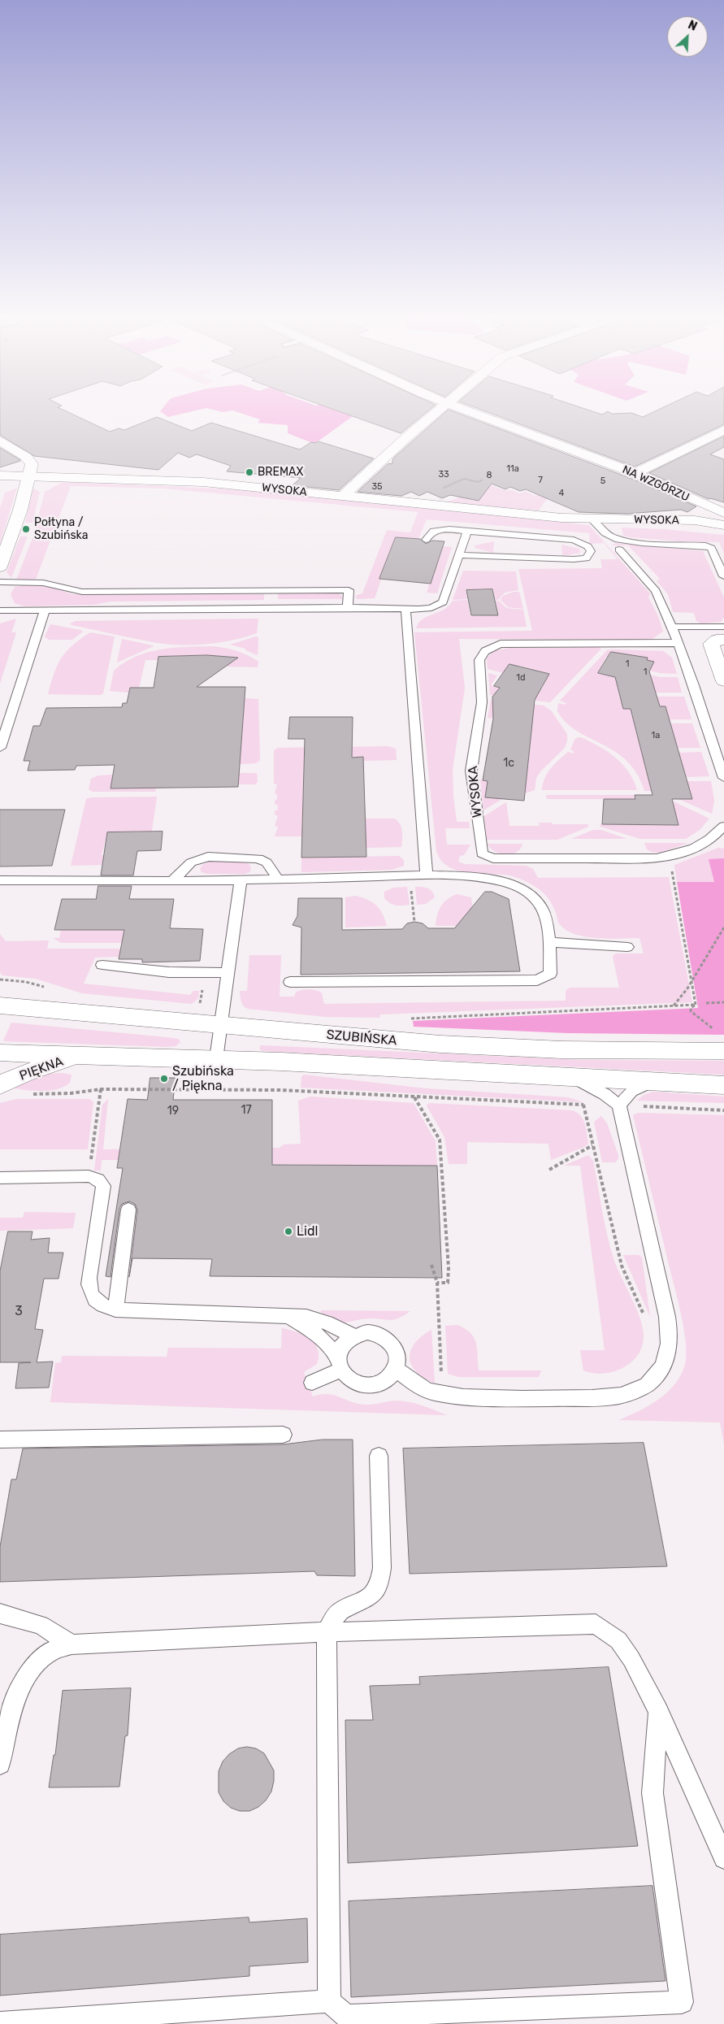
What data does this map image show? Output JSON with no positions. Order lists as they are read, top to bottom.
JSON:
{
  "streets": {
    "street": [
      "NA WZGÓRZU",
      "WYSOKA",
      "SZUBIŃSKA",
      "PIĘKNA"
    ]
  },
  "crossings": [
    ["NA WZGÓRZU", "WYSOKA"],
    ["SZUBIŃSKA", "PIĘKNA"]
  ],
  "places": [
    "BREMAX",
    "Połtyna / Szubińska",
    "Szubińska / Piękna",
    "Lidl"
  ],
  "house_numbers": [
    "11a",
    "33",
    "8",
    "7",
    "5",
    "35",
    "4",
    "1",
    "1",
    "1d",
    "1a",
    "1c",
    "17",
    "19",
    "3"
  ],
  "north": "top right"
}
